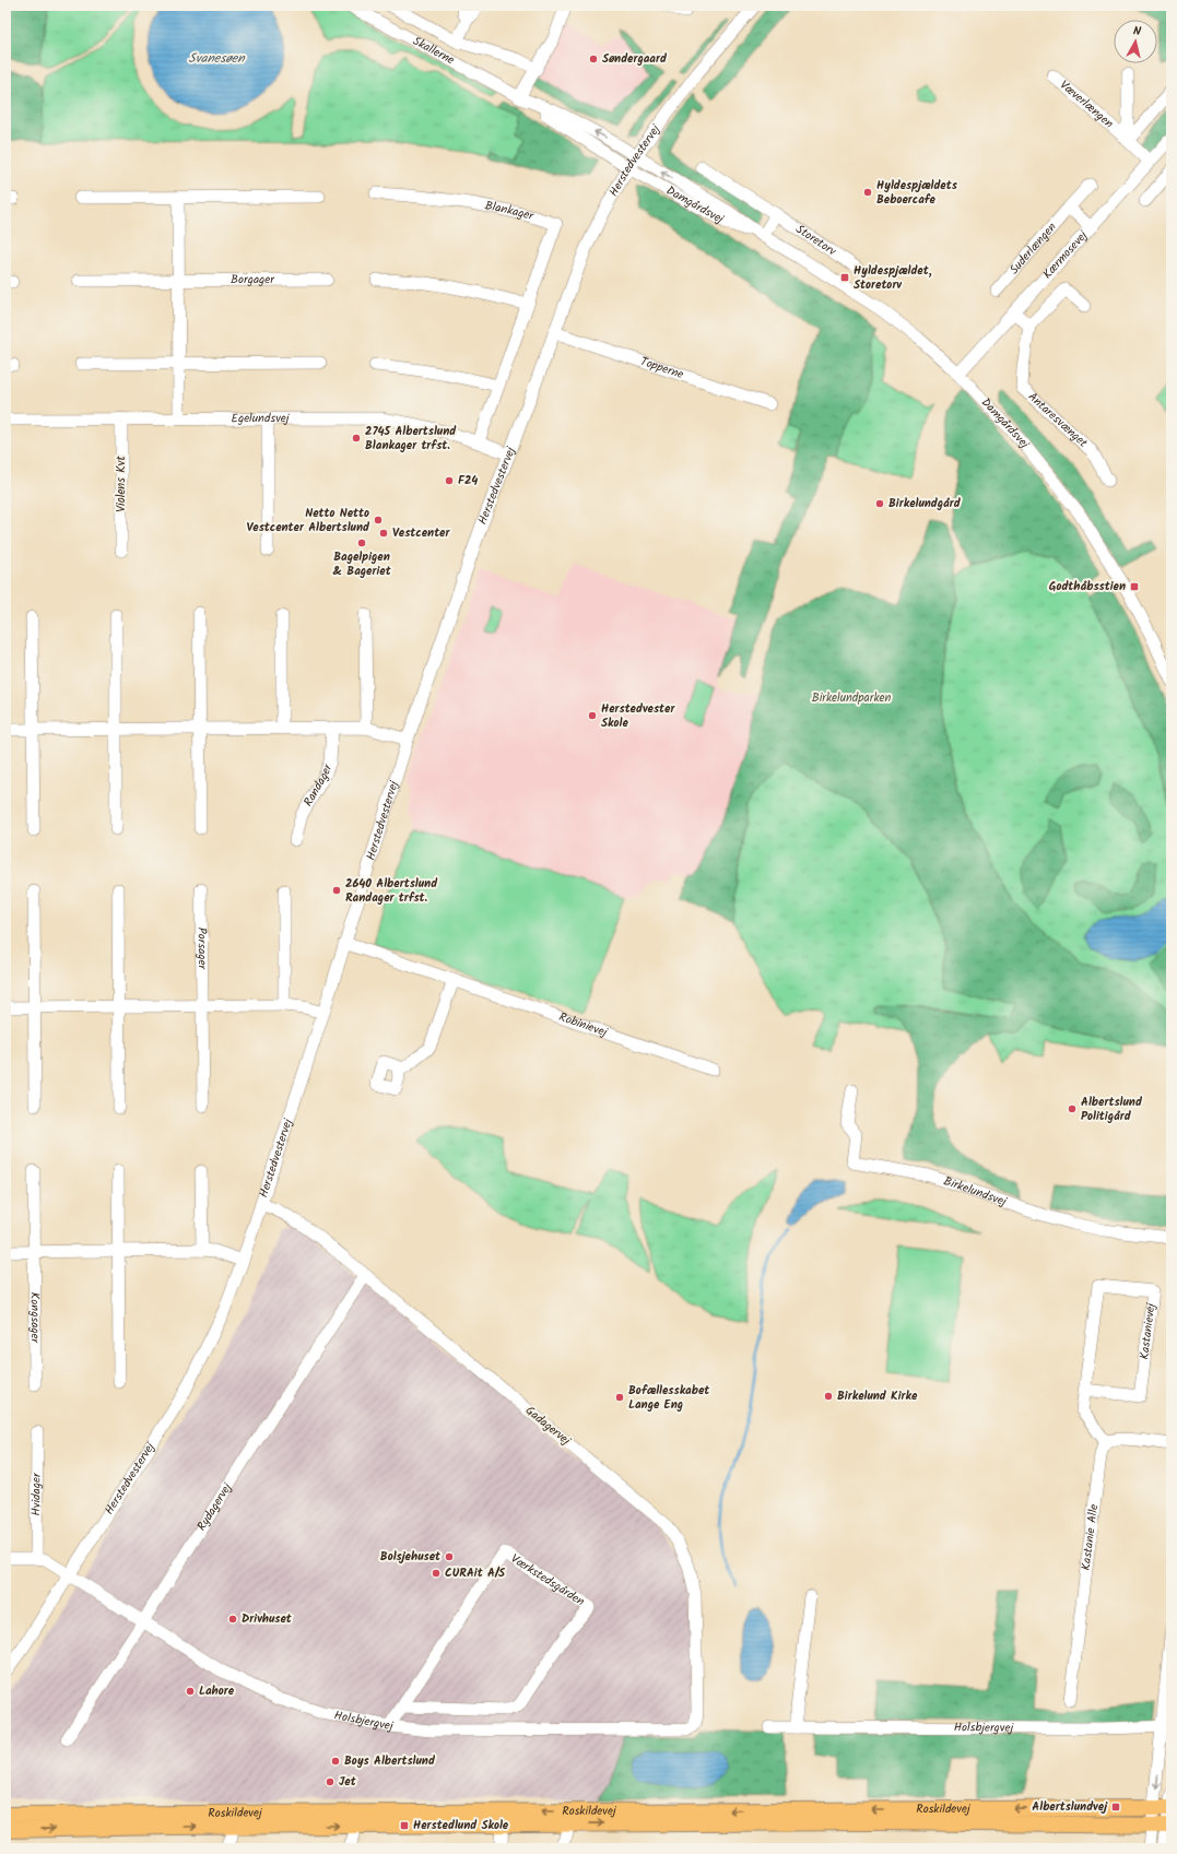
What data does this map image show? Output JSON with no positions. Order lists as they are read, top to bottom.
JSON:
{
  "streets": {
    "main road": ["Roskildevej"],
    "street": [
      "Skallerne",
      "Væverlængen",
      "Herstedvestervej",
      "Damgårdsvej",
      "Blankager",
      "Storetorv",
      "Suderlængen",
      "Kærmosevej",
      "Borgager",
      "Topperne",
      "Egelundsvej",
      "Antaresvænget",
      "Violens Kvt",
      "Randager",
      "Porsager",
      "Robinievej",
      "Birkelundsvej",
      "Kongsager",
      "Kastanievej",
      "Gadagervej",
      "Hvidager",
      "Rydagervej",
      "Kastanie Alle",
      "Værkstedsgården",
      "Holsbjergvej"
    ]
  },
  "crossings": [
    ["Skallerne", "Herstedvestervej"],
    ["Skallerne", "Damgårdsvej"],
    ["Væverlængen", "Kærmosevej"],
    ["Herstedvestervej", "Damgårdsvej"],
    ["Herstedvestervej", "Topperne"],
    ["Herstedvestervej", "Egelundsvej"],
    ["Herstedvestervej", "Robinievej"],
    ["Herstedvestervej", "Gadagervej"],
    ["Herstedvestervej", "Holsbjergvej"],
    ["Damgårdsvej", "Kærmosevej"],
    ["Blankager", "Egelundsvej"],
    ["Egelundsvej", "Violens Kvt"],
    ["Kastanievej", "Kastanie Alle"],
    ["Gadagervej", "Rydagervej"],
    ["Gadagervej", "Holsbjergvej"],
    ["Rydagervej", "Holsbjergvej"],
    ["Værkstedsgården", "Holsbjergvej"]
  ],
  "water": ["Svanesøen"],
  "parks": ["Birkelundparken"],
  "places": {
    "other": [
      "Søndergaard",
      "Hyldespjældets Beboercafe",
      "2745 Albertslund Blankager trfst.",
      "F24",
      "Birkelundgård",
      "Netto Netto Vestcenter Albertslund",
      "Vestcenter",
      "Bagelpigen & Bageriet",
      "Herstedvester Skole",
      "2640 Albertslund Randager trfst.",
      "Albertslund Politigård",
      "Birkelund Kirke",
      "Bofællesskabet Lange Eng",
      "Bolsjehuset",
      "CURAit A/S",
      "Drivhuset",
      "Lahore",
      "Boys Albertslund",
      "Jet"
    ],
    "transit": [
      "Hyldespjældet, Storetorv",
      "Godthåbsstien",
      "Albertslundvej",
      "Herstedlund Skole"
    ]
  },
  "north": "top"
}
